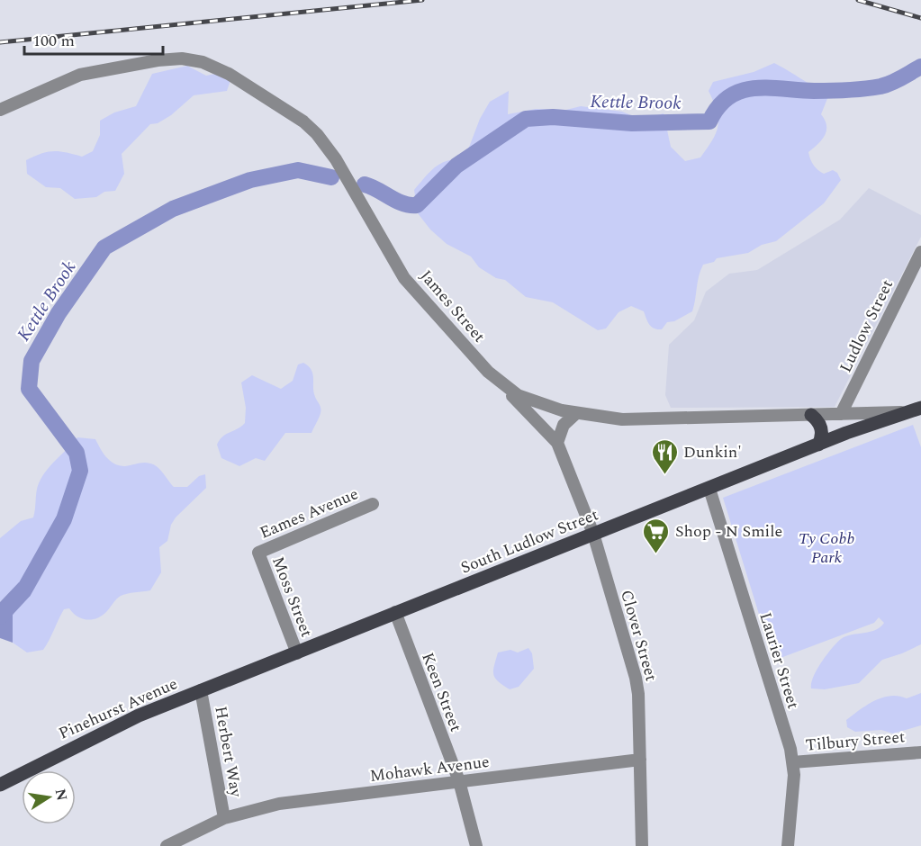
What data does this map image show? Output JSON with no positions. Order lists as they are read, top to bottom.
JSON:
{
  "streets": {
    "main road": ["James Street", "South Ludlow Street", "Pinehurst Avenue"],
    "street": [
      "Ludlow Street",
      "Eames Avenue",
      "Moss Street",
      "Clover Street",
      "Laurier Street",
      "Keen Street",
      "Tilbury Street",
      "Herbert Way",
      "Mohawk Avenue"
    ]
  },
  "crossings": [
    ["James Street", "Ludlow Street"],
    ["James Street", "South Ludlow Street"],
    ["James Street", "Clover Street"],
    ["Eames Avenue", "Moss Street"],
    ["South Ludlow Street", "Moss Street"],
    ["South Ludlow Street", "Clover Street"],
    ["South Ludlow Street", "Laurier Street"],
    ["South Ludlow Street", "Keen Street"],
    ["South Ludlow Street", "Pinehurst Avenue"],
    ["Clover Street", "Mohawk Avenue"],
    ["Laurier Street", "Tilbury Street"],
    ["Keen Street", "Mohawk Avenue"],
    ["Pinehurst Avenue", "Herbert Way"],
    ["Herbert Way", "Mohawk Avenue"]
  ],
  "water": ["Kettle Brook"],
  "parks": ["Ty Cobb Park"],
  "places": {
    "restaurant": ["Dunkin'"],
    "supermarket": ["Shop - N Smile"]
  },
  "scale_bar": "100 m",
  "north": "right"
}
